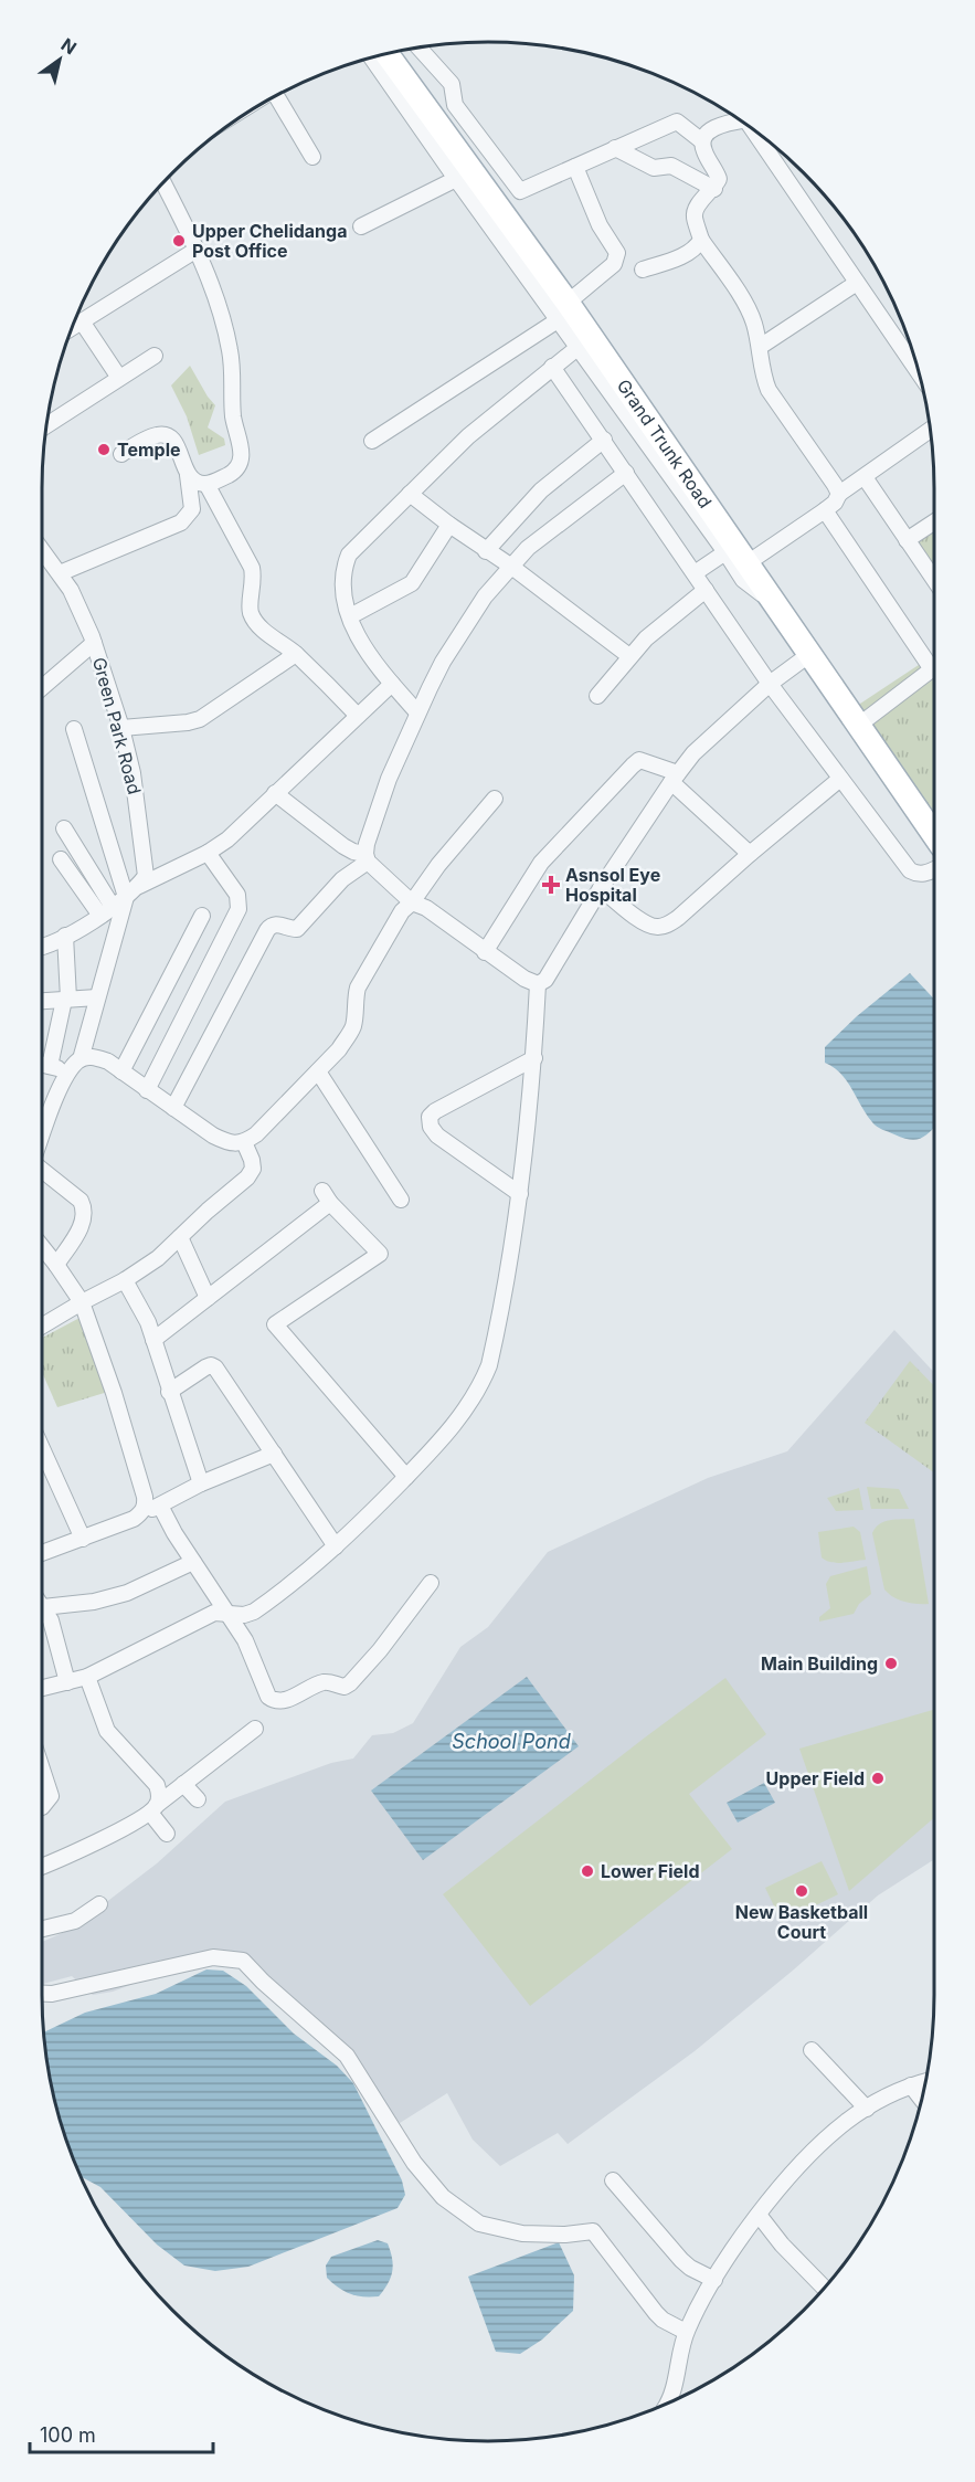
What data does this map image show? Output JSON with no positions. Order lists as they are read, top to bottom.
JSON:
{
  "streets": {
    "main road": ["Grand Trunk Road"],
    "street": ["Green Park Road"]
  },
  "water": ["School Pond"],
  "places": {
    "other": [
      "Upper Chelidanga Post Office",
      "Temple",
      "Main Building",
      "Upper Field",
      "Lower Field",
      "New Basketball Court"
    ],
    "health": ["Asnsol Eye Hospital"]
  },
  "scale_bar": "100 m",
  "north": "top right"
}
